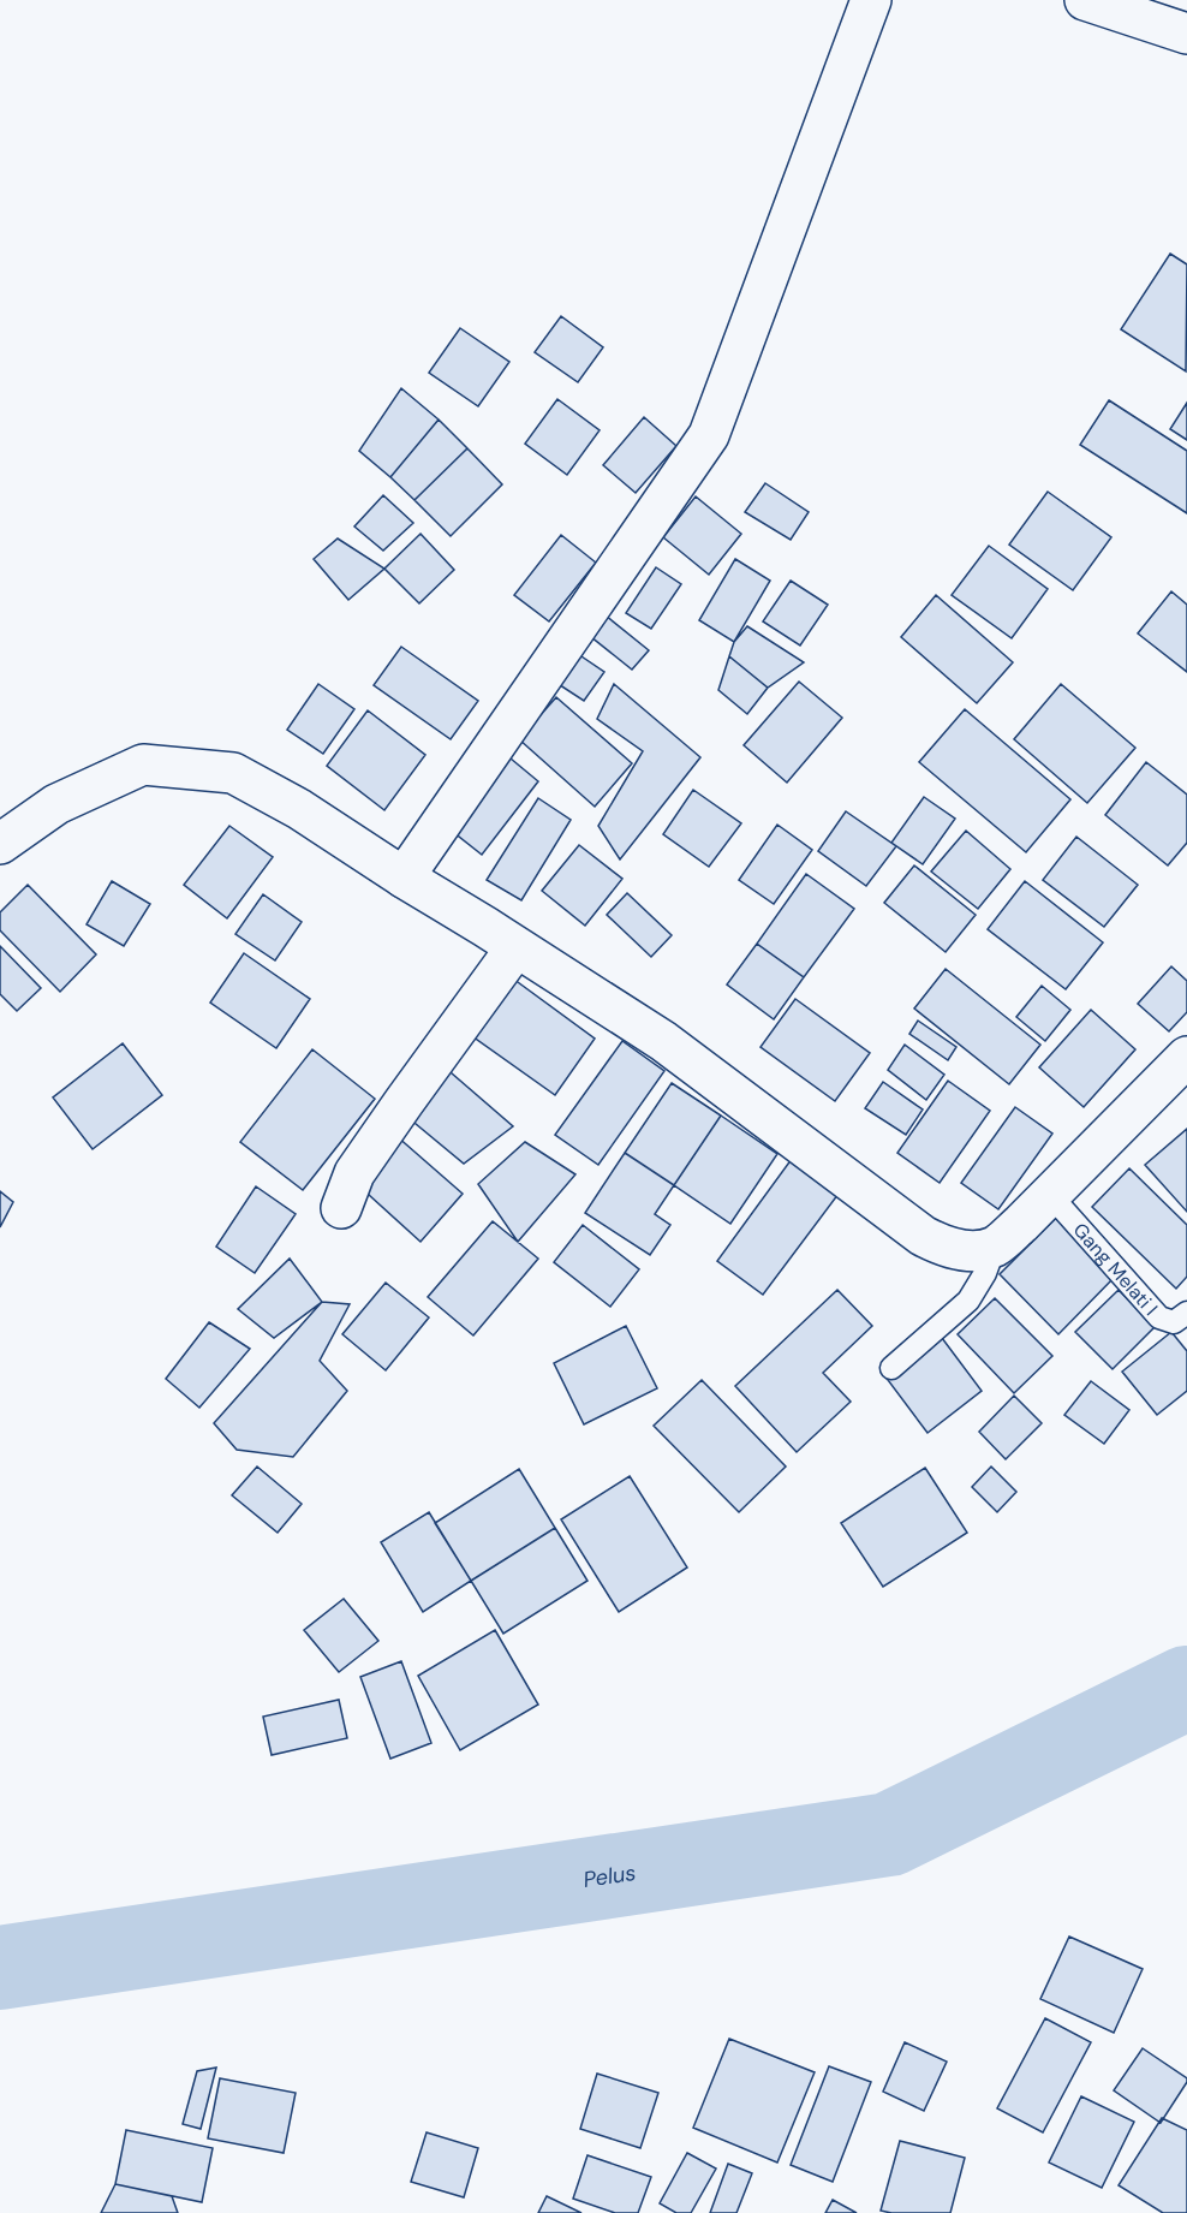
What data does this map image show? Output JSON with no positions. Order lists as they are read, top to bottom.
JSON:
{
  "streets": {
    "lane": ["Gang Melati I"]
  },
  "water": ["Pelus"]
}
